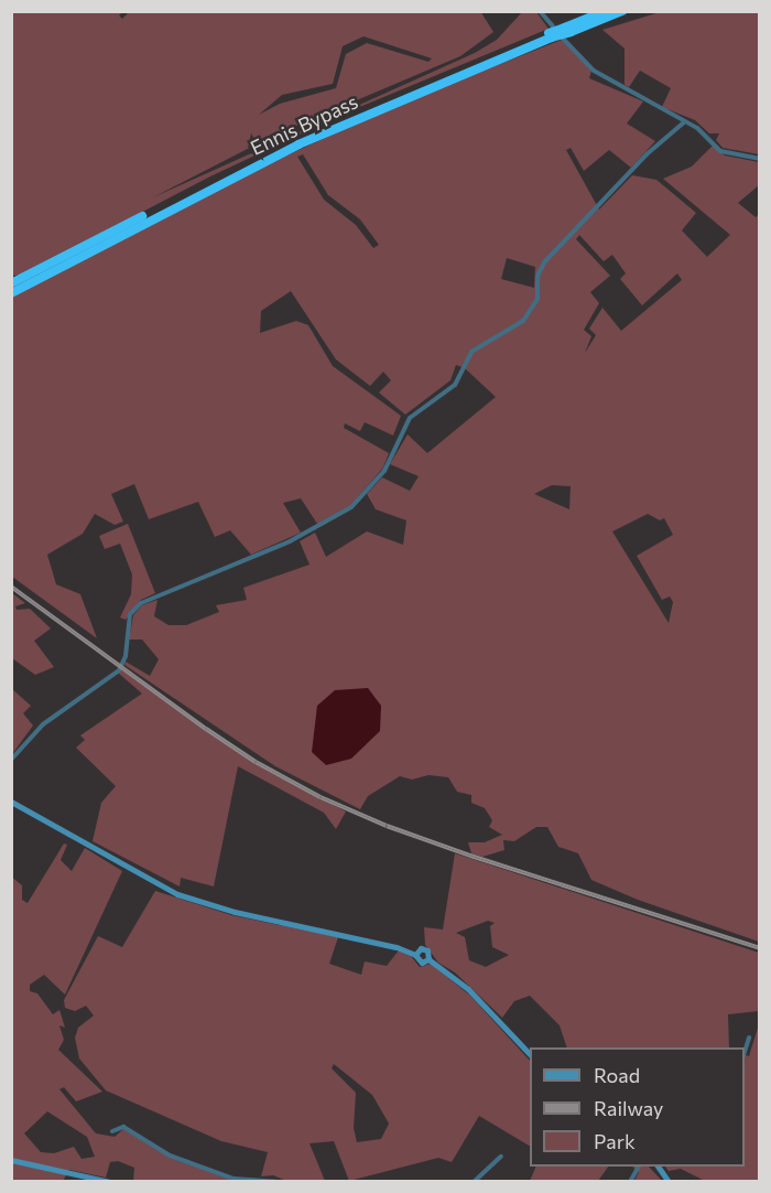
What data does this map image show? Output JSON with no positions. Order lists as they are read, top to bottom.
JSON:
{
  "streets": {
    "highway": ["Ennis Bypass"]
  },
  "legend": ["Road", "Railway", "Park"]
}
